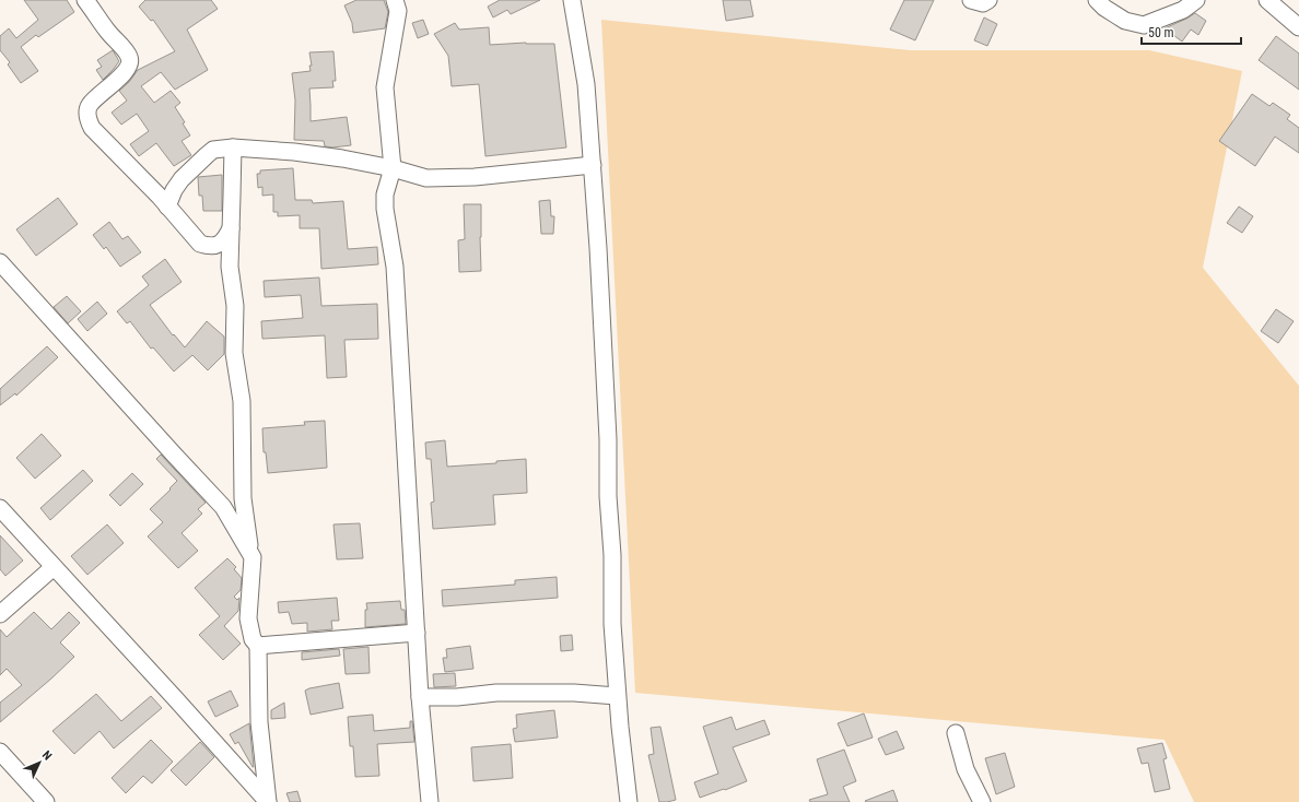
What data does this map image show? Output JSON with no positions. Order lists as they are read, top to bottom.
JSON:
{
  "scale_bar": "50 m",
  "north": "top right"
}
